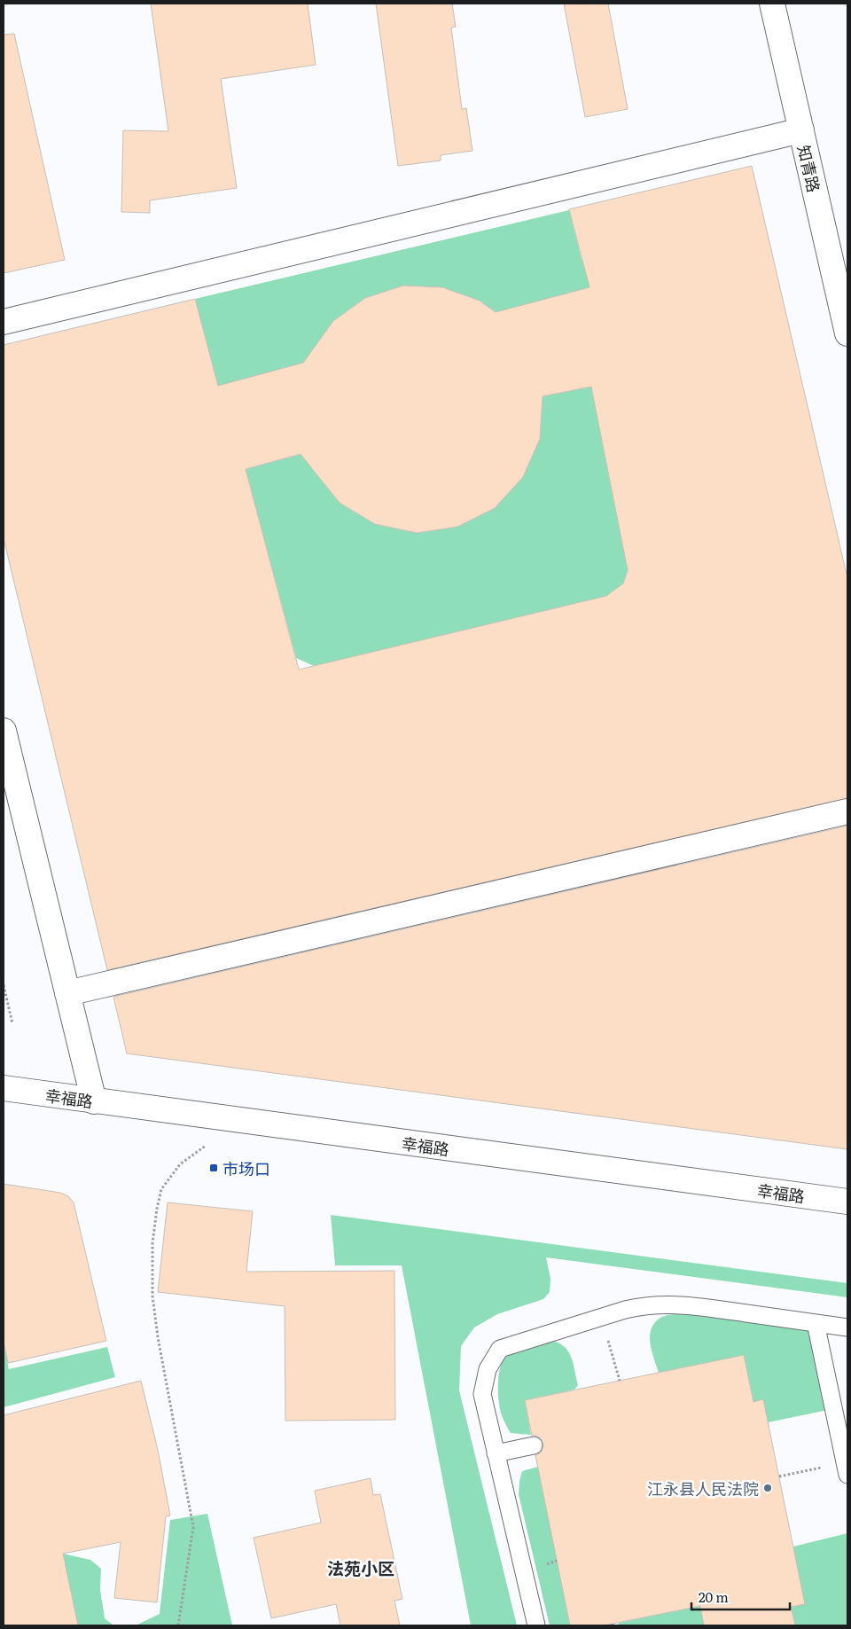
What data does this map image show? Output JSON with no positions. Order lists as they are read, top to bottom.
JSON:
{
  "streets": {
    "street": ["知青路", "幸福路"]
  },
  "districts": ["法苑小区"],
  "places": {
    "transit": ["市场口"],
    "other": ["江永县人民法院"]
  },
  "scale_bar": "20 m"
}
